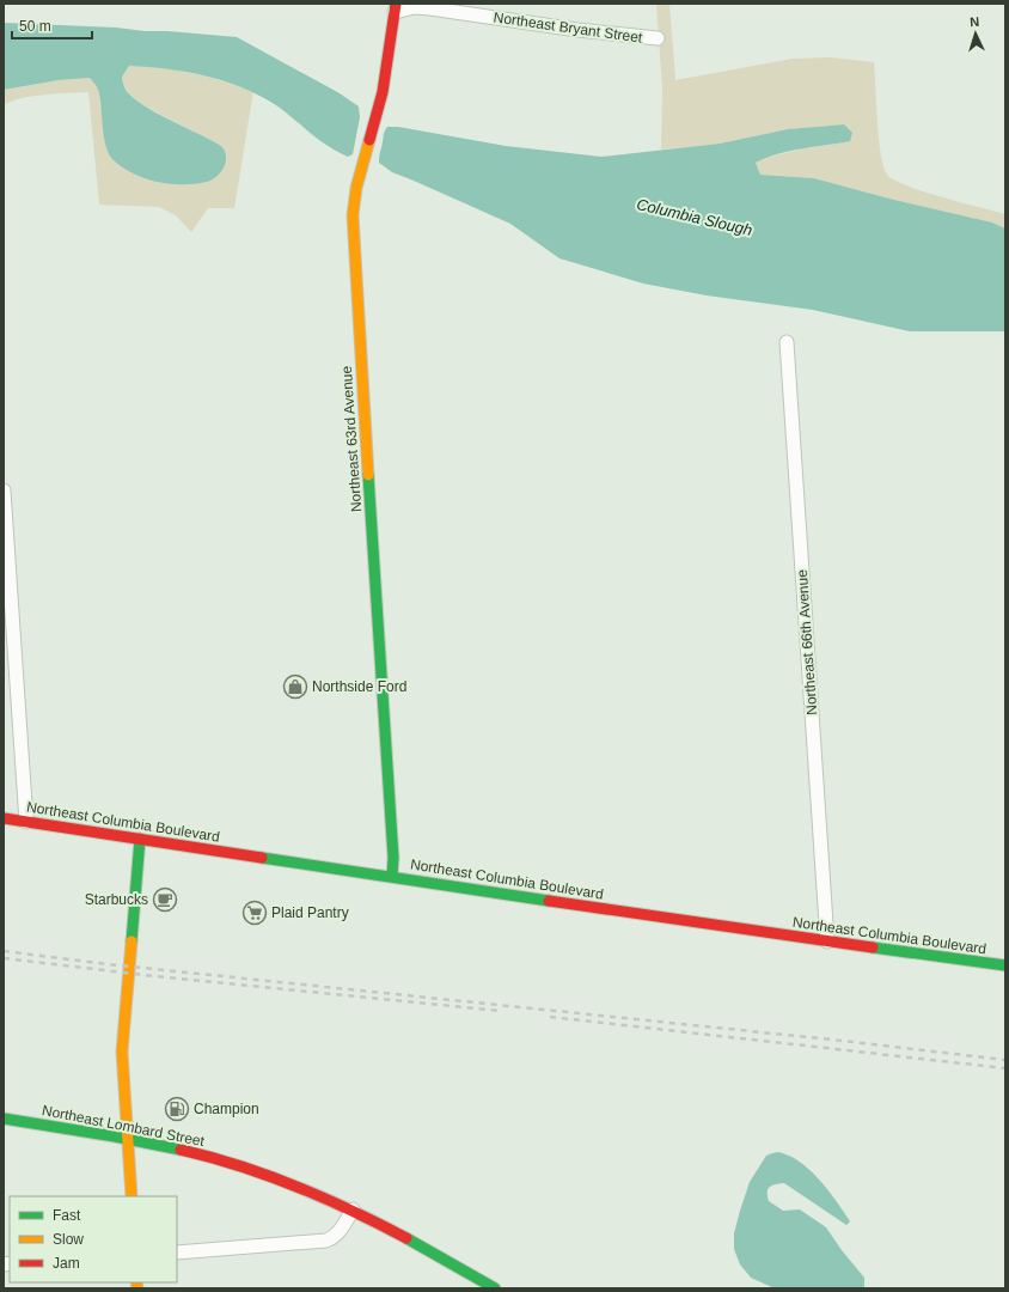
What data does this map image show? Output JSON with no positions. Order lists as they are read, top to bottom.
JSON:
{
  "streets": {
    "main road": ["Northeast 63rd Avenue", "Northeast Columbia Boulevard", "Northeast Lombard Street"],
    "street": ["Northeast Bryant Street", "Northeast 66th Avenue"]
  },
  "crossings": [
    ["Northeast Bryant Street", "Northeast 63rd Avenue"],
    ["Northeast 63rd Avenue", "Northeast Columbia Boulevard"],
    ["Northeast 66th Avenue", "Northeast Columbia Boulevard"]
  ],
  "water": ["Columbia Slough"],
  "places": {
    "shop": ["Northside Ford"],
    "cafe": ["Starbucks"],
    "supermarket": ["Plaid Pantry"],
    "fuel station": ["Champion"]
  },
  "legend": ["Fast", "Slow", "Jam"],
  "scale_bar": "50 m",
  "north": "top"
}
